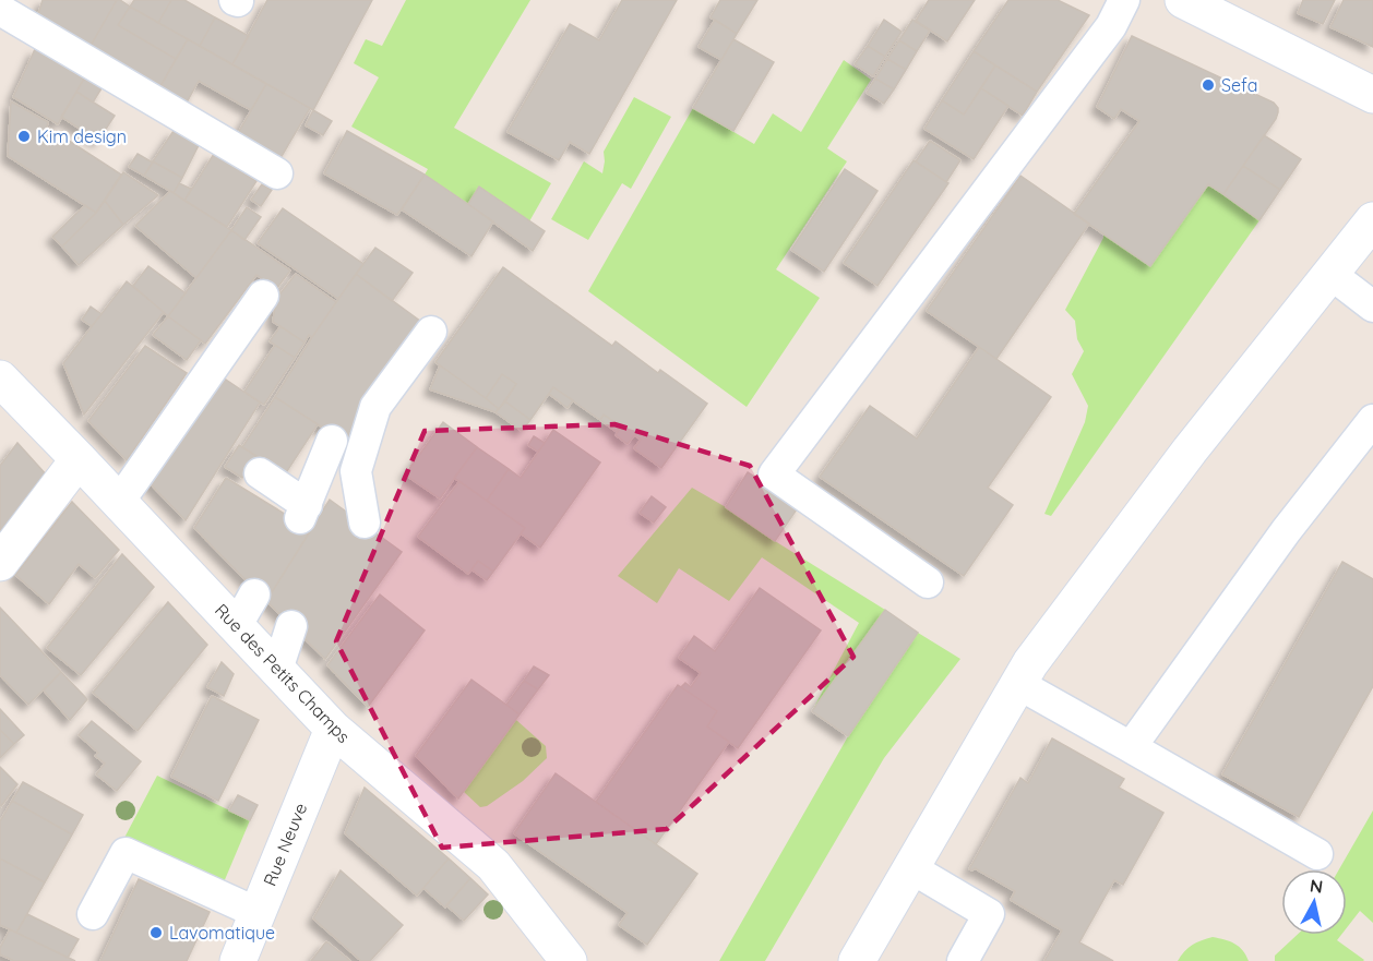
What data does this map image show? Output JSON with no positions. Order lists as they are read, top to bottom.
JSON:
{
  "streets": {
    "street": ["Rue des Petits Champs", "Rue Neuve"]
  },
  "crossings": [
    ["Rue des Petits Champs", "Rue Neuve"]
  ],
  "places": ["Sefa", "Kim design", "Lavomatique"],
  "north": "top"
}
